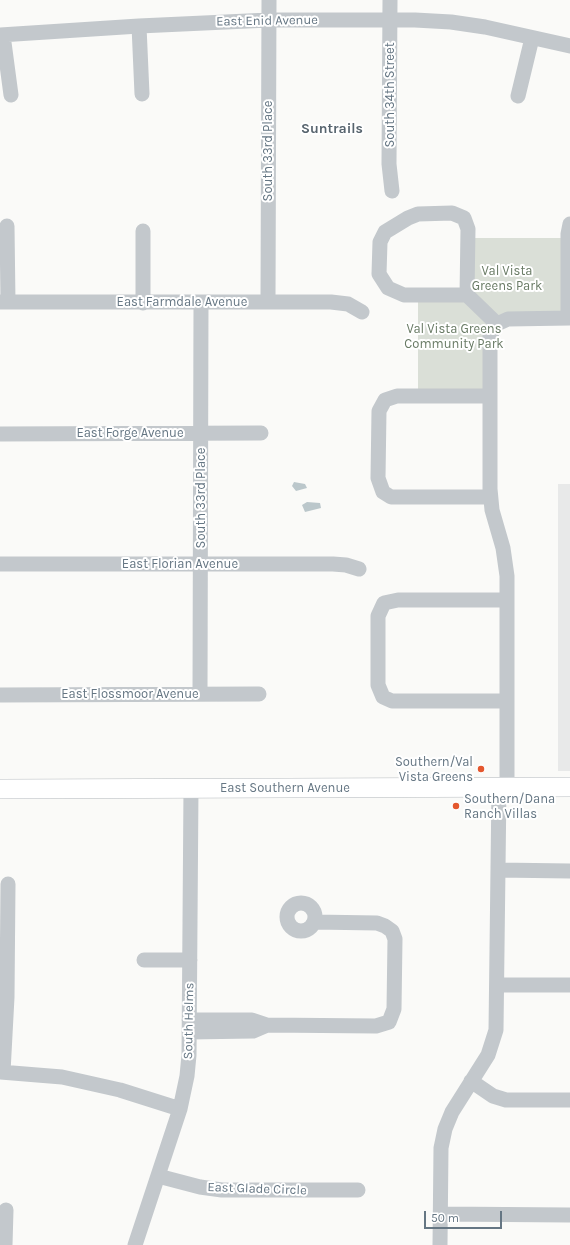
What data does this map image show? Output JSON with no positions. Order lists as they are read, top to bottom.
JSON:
{
  "streets": {
    "main road": ["East Southern Avenue"],
    "street": [
      "East Enid Avenue",
      "South 34th Street",
      "South 33rd Place",
      "East Farmdale Avenue",
      "East Forge Avenue",
      "East Florian Avenue",
      "East Flossmoor Avenue",
      "South Helms",
      "East Glade Circle"
    ]
  },
  "crossings": [
    ["East Enid Avenue", "South 34th Street"],
    ["East Enid Avenue", "South 33rd Place"],
    ["South 33rd Place", "East Farmdale Avenue"],
    ["South 33rd Place", "East Forge Avenue"],
    ["South 33rd Place", "East Florian Avenue"],
    ["South 33rd Place", "East Flossmoor Avenue"],
    ["East Southern Avenue", "South Helms"],
    ["South Helms", "East Glade Circle"]
  ],
  "districts": ["Suntrails"],
  "parks": ["Val Vista Greens Park", "Val Vista Greens Community Park"],
  "places": ["Southern/Val Vista Greens", "Southern/Dana Ranch Villas"],
  "scale_bar": "50 m"
}
